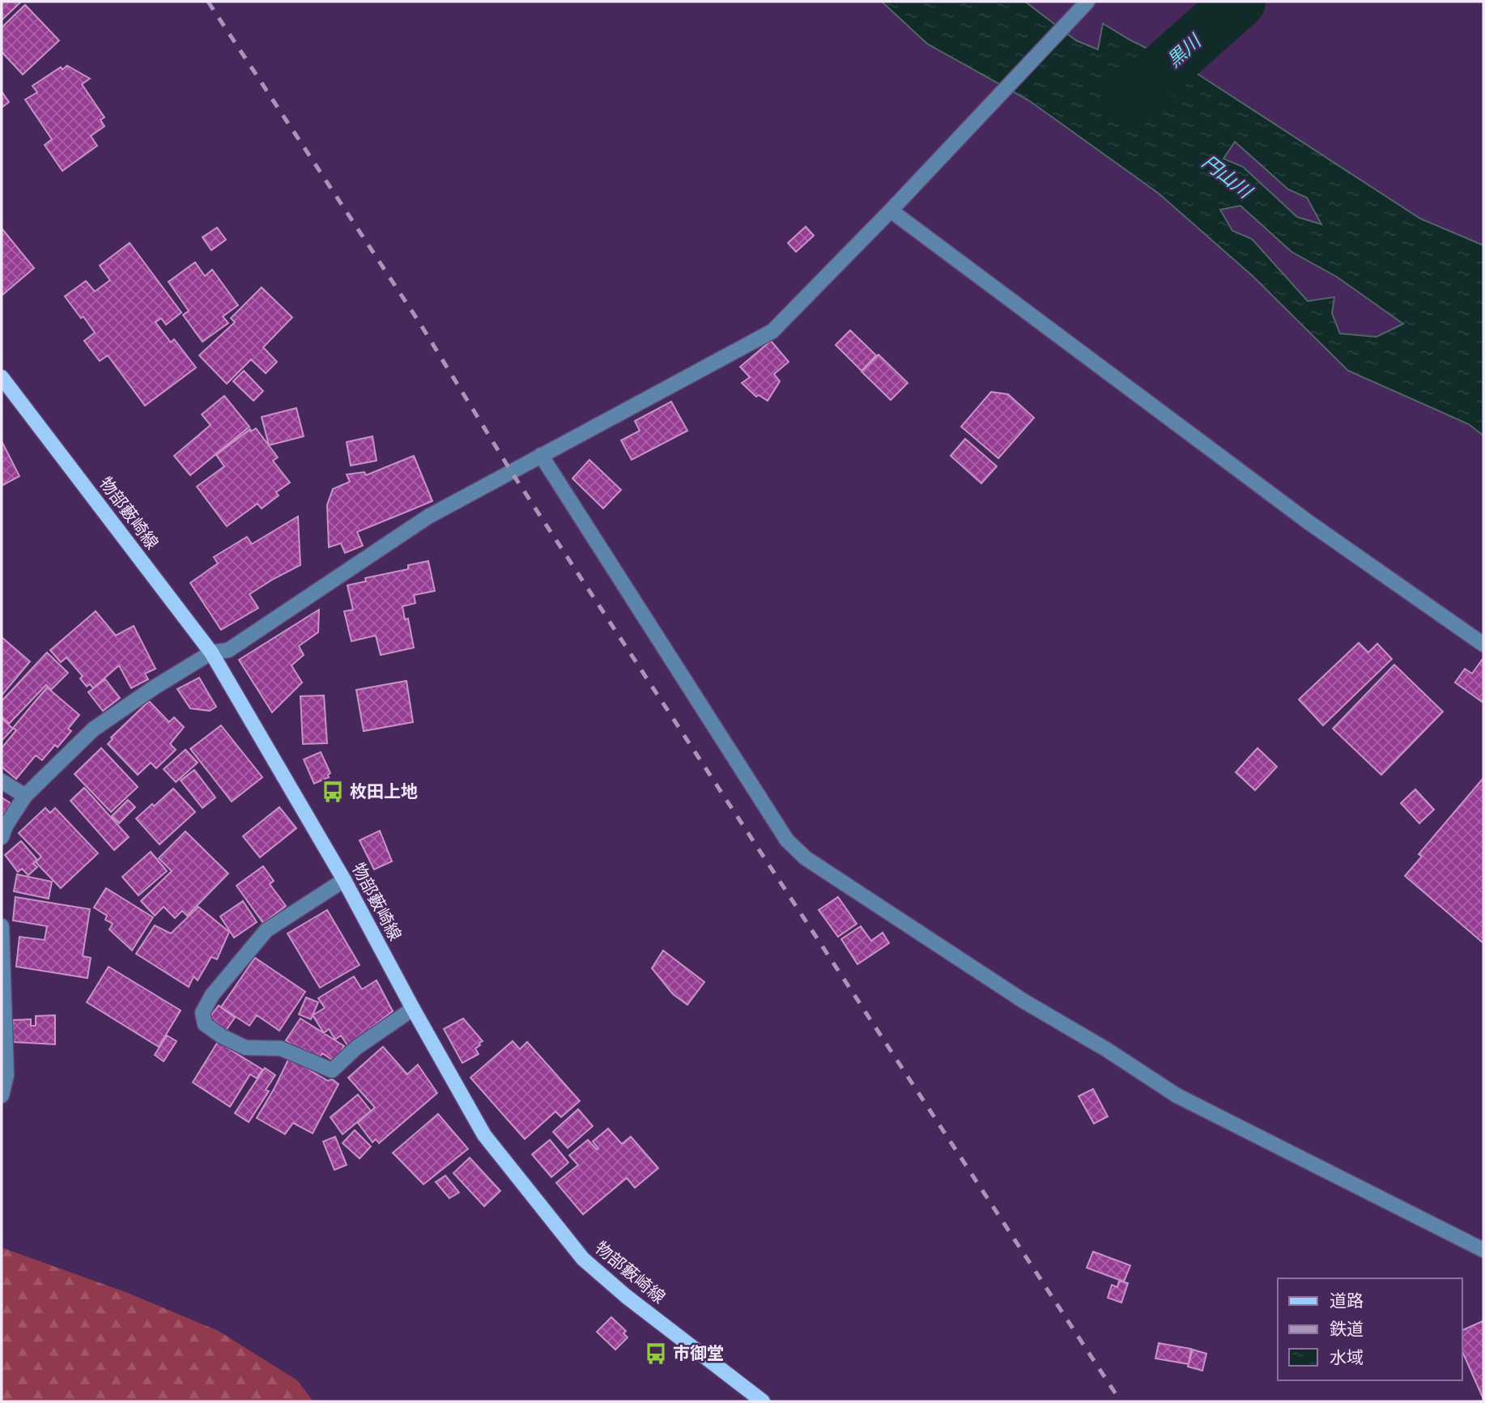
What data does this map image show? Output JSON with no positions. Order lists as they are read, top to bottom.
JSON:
{
  "streets": {
    "main road": ["物部藪崎線"]
  },
  "water": ["黒川", "円山川"],
  "places": {
    "bus stop": ["枚田上地", "市御堂"]
  },
  "legend": ["道路", "鉄道", "水域"]
}
